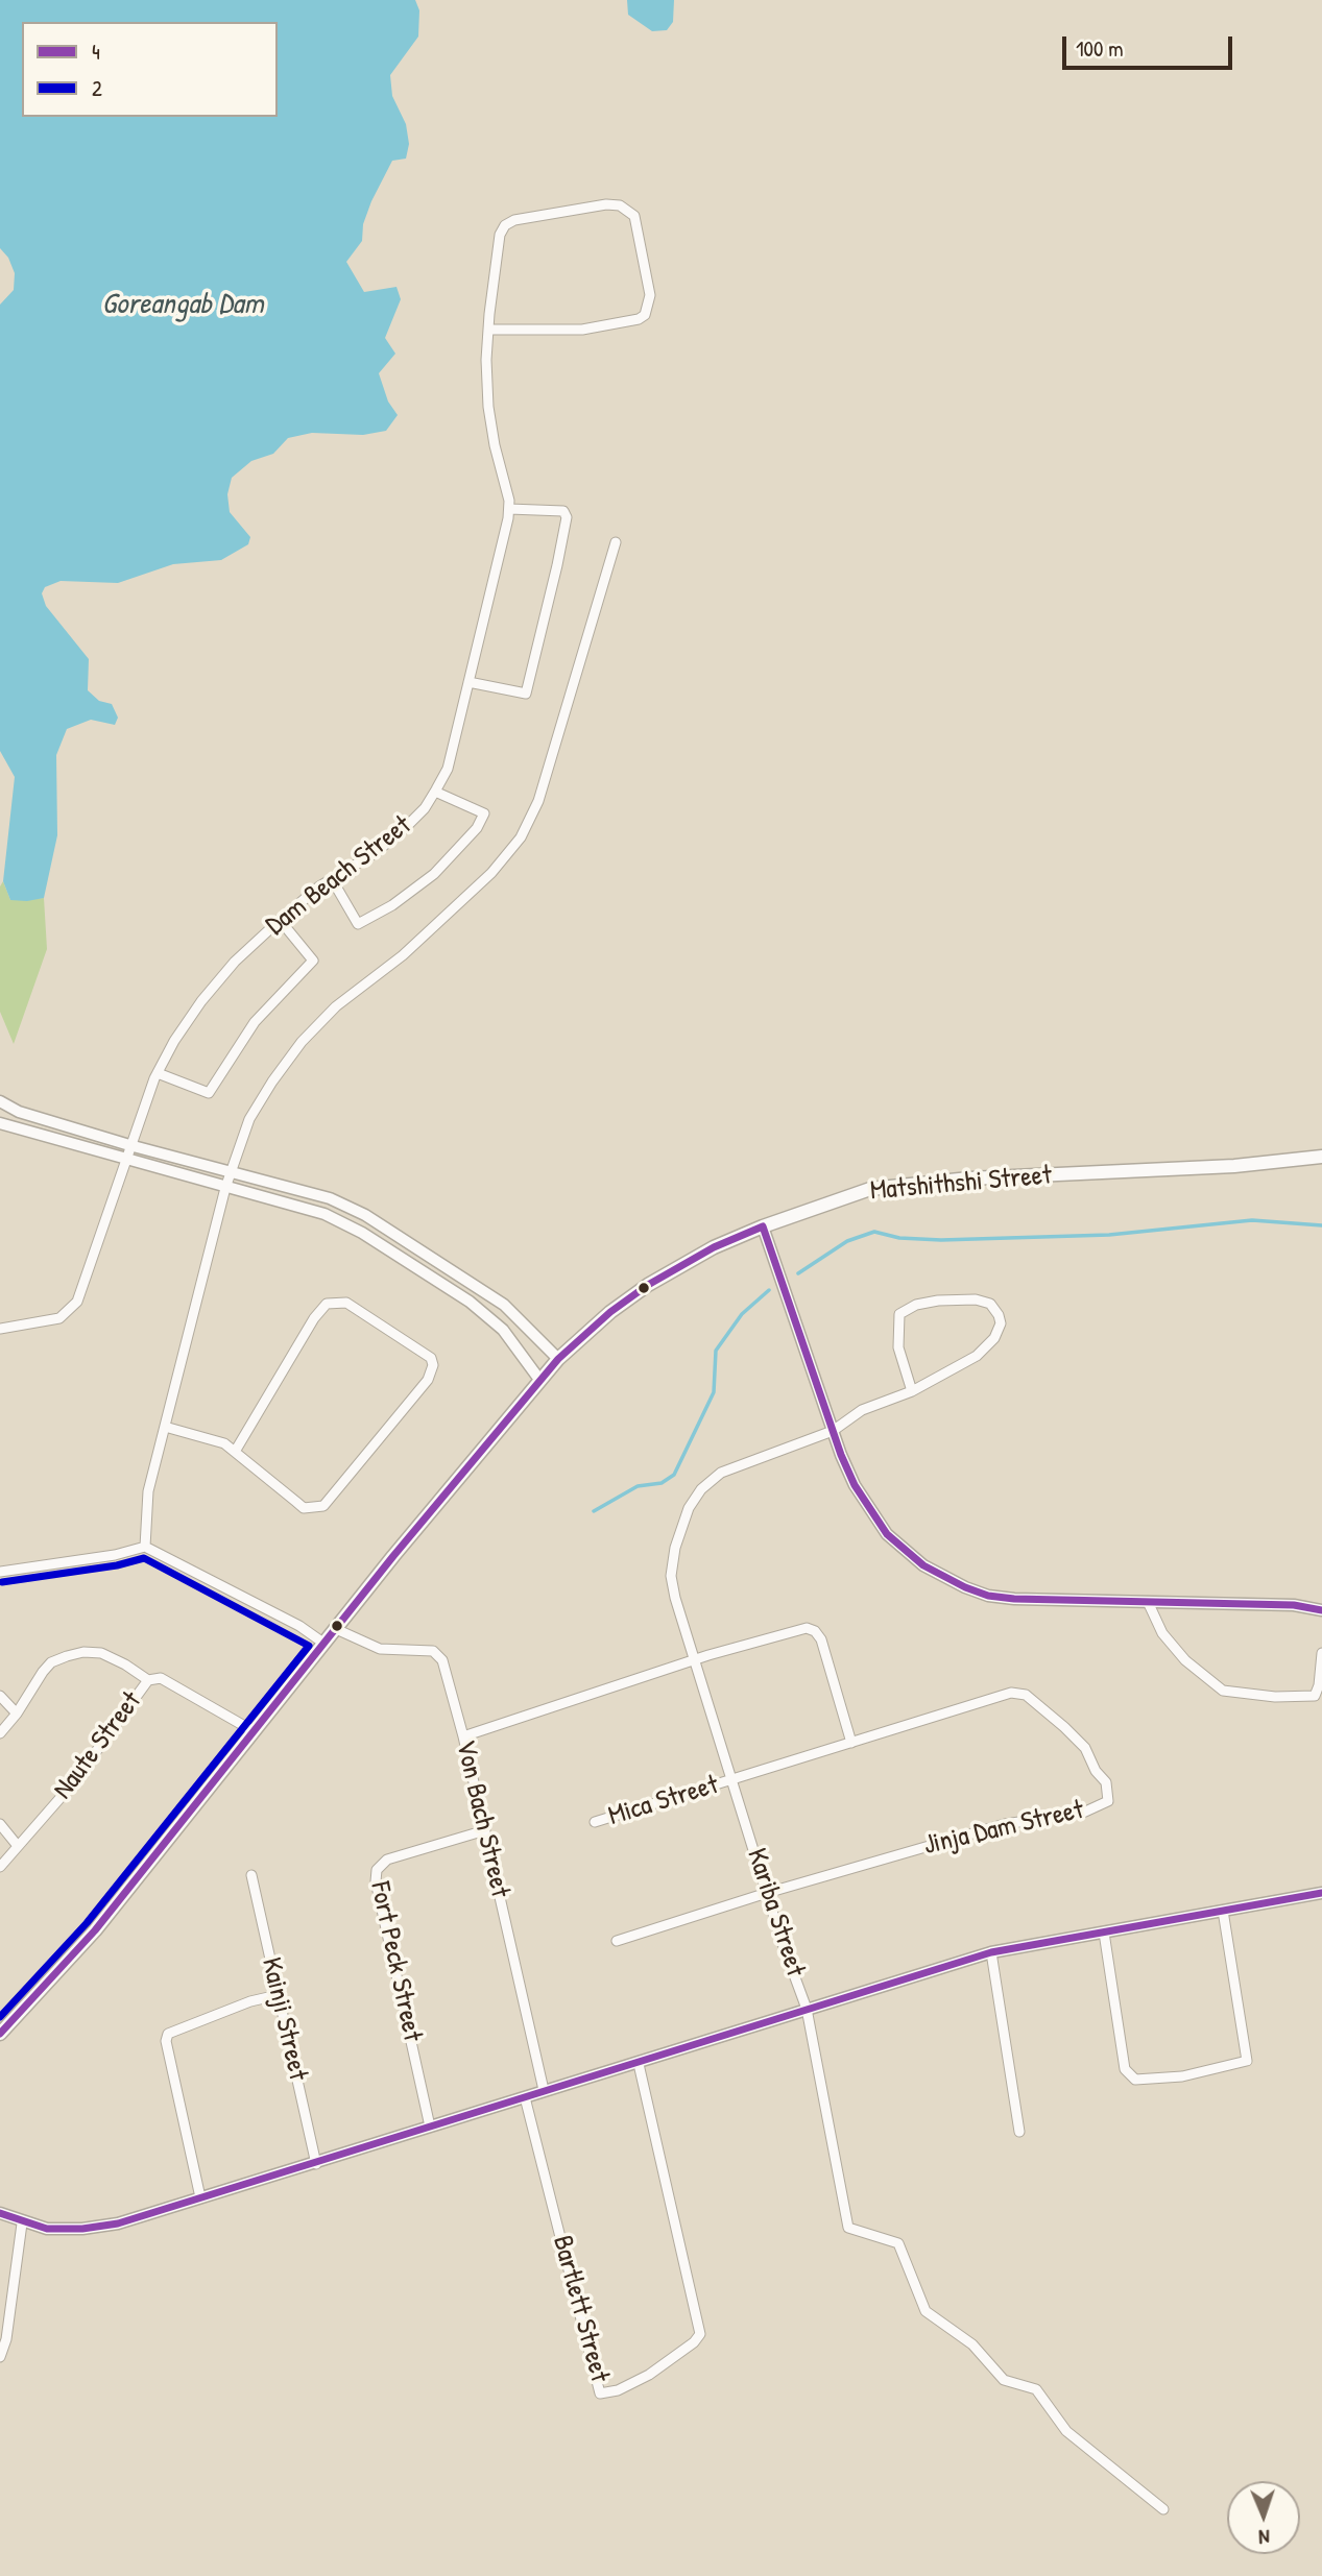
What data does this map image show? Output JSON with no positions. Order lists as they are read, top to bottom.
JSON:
{
  "streets": {
    "main road": ["Matshithshi Street"],
    "street": [
      "Dam Beach Street",
      "Naute Street",
      "Mica Street",
      "Von Bach Street",
      "Jinja Dam Street",
      "Kariba Street",
      "Fort Peck Street",
      "Kainji Street",
      "Bartlett Street"
    ]
  },
  "crossings": [
    ["Matshithshi Street", "Naute Street"],
    ["Matshithshi Street", "Von Bach Street"],
    ["Mica Street", "Jinja Dam Street"],
    ["Mica Street", "Kariba Street"],
    ["Von Bach Street", "Fort Peck Street"],
    ["Jinja Dam Street", "Kariba Street"]
  ],
  "water": ["Goreangab Dam"],
  "lines": ["transit line 4", "transit line 2"],
  "legend": ["4", "2"],
  "scale_bar": "100 m",
  "north": "bottom"
}
